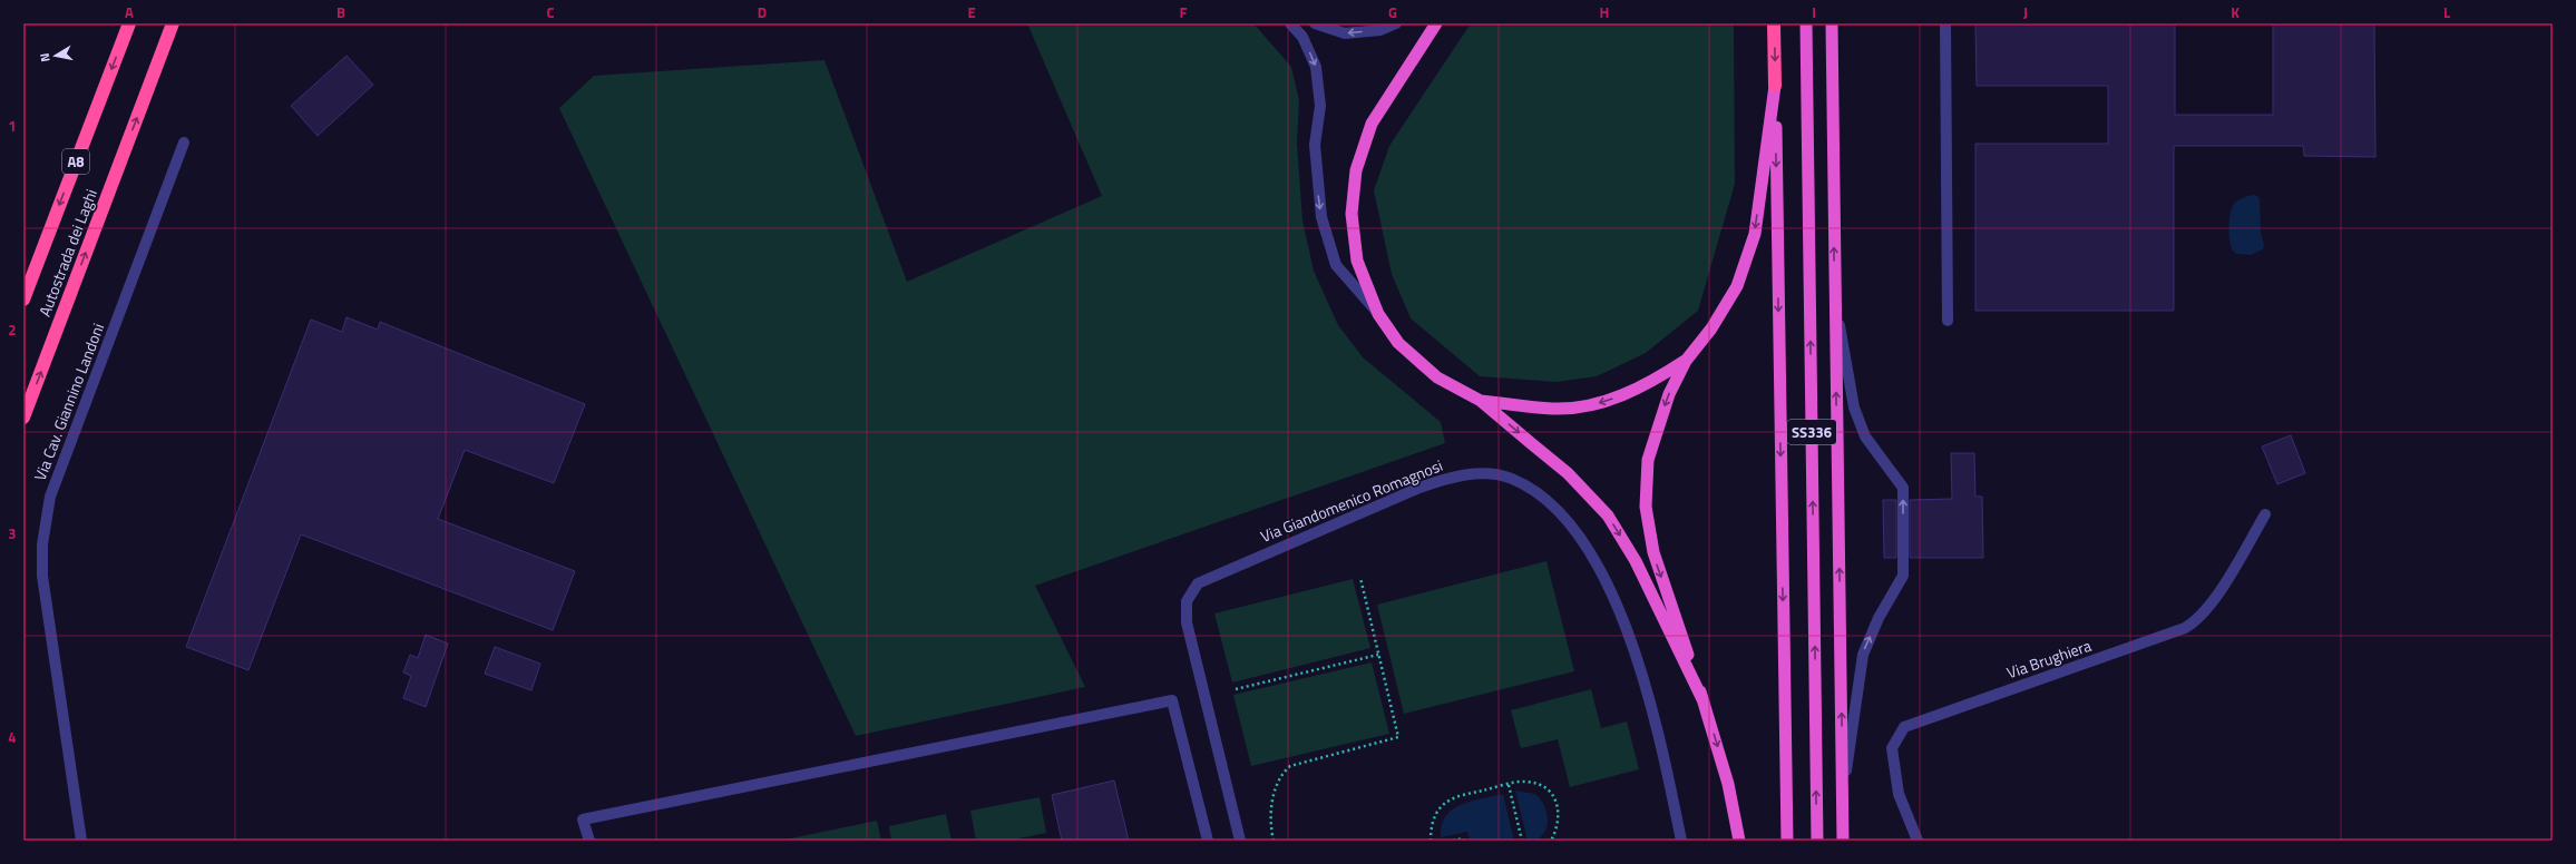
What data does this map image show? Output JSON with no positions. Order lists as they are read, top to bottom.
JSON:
{
  "streets": {
    "highway": ["A8", "Autostrada dei Laghi", "SS336"],
    "street": ["Via Cav. Giannino Landoni", "Via Giandomenico Romagnosi", "Via Brughiera"]
  },
  "north": "left",
  "grid": {
    "columns": [
      "A",
      "B",
      "C",
      "D",
      "E",
      "F",
      "G",
      "H",
      "I",
      "J",
      "K",
      "L"
    ],
    "rows": [
      "1",
      "2",
      "3",
      "4"
    ]
  }
}
